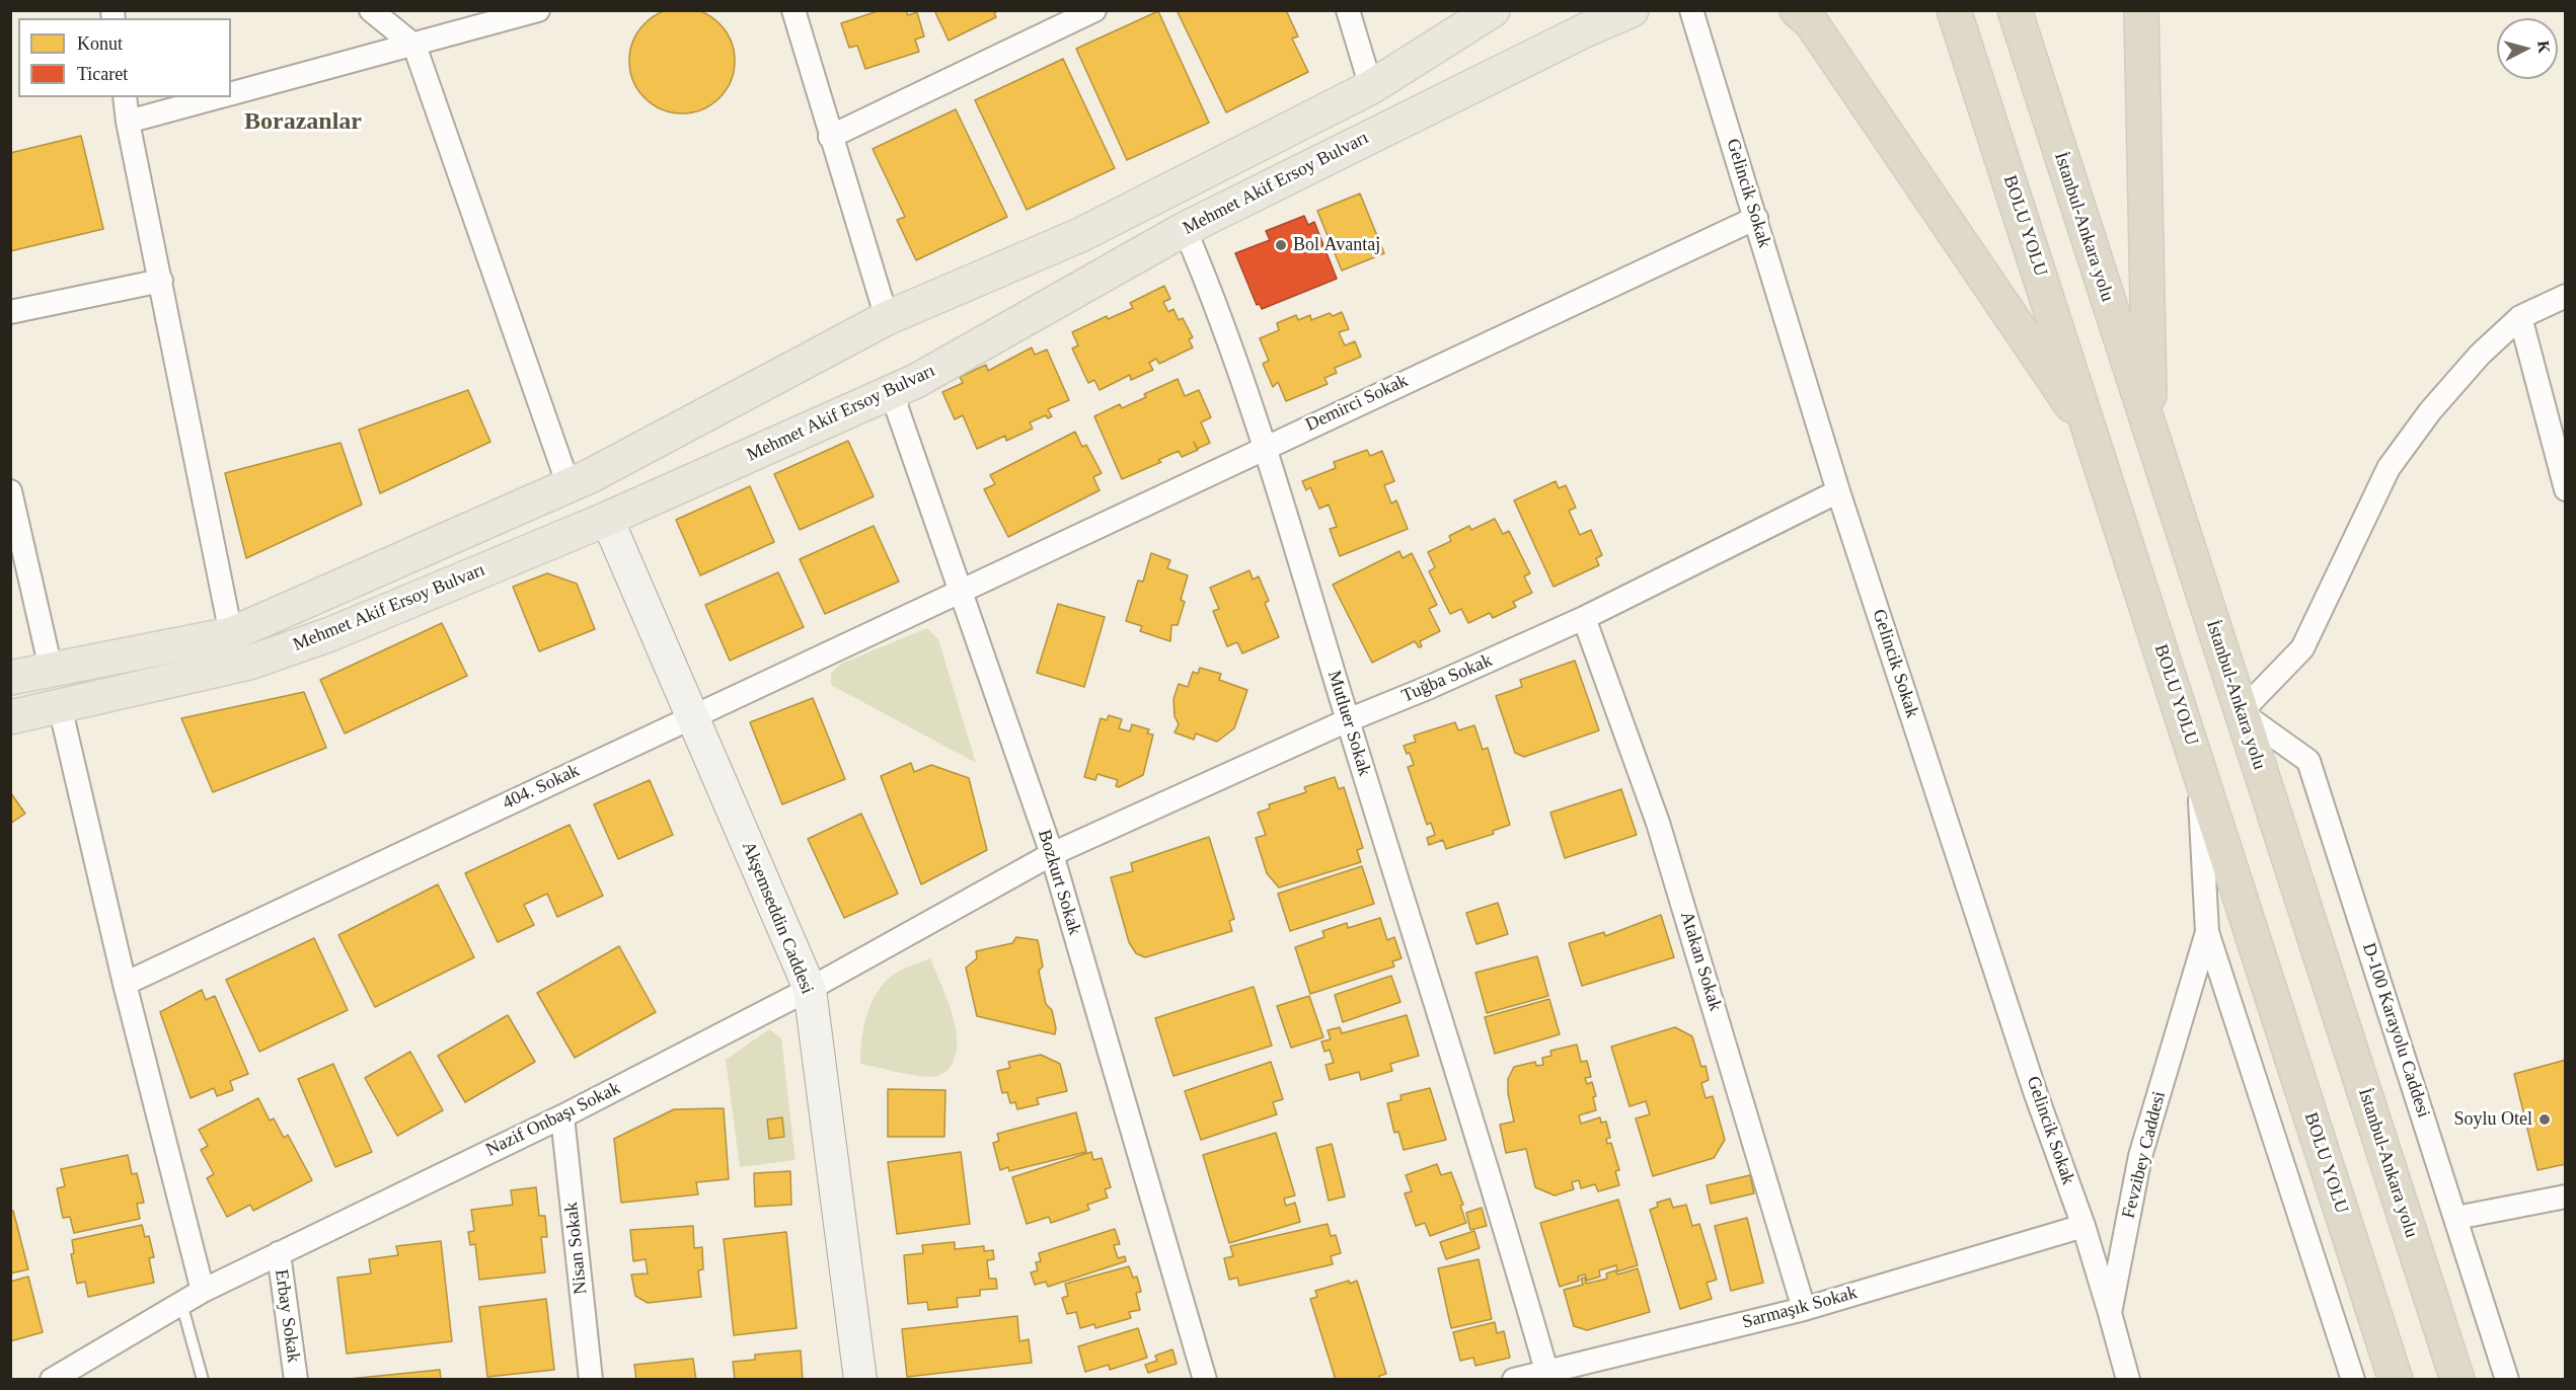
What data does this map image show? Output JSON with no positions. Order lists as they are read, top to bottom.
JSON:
{
  "streets": {
    "highway": ["BOLU YOLU", "İstanbul-Ankara yolu"],
    "main road": ["Mehmet Akif Ersoy Bulvarı", "Akşemseddin Caddesi"],
    "street": [
      "Gelincik Sokak",
      "Demirci Sokak",
      "Tuğba Sokak",
      "Mutluer Sokak",
      "404. Sokak",
      "Bozkurt Sokak",
      "Atakan Sokak",
      "D-100 Karayolu Caddesi",
      "Nazif Onbaşı Sokak",
      "Fevzibey Caddesi",
      "Nisan Sokak",
      "Sarmaşık Sokak",
      "Erbay Sokak"
    ]
  },
  "crossings": [
    ["Mehmet Akif Ersoy Bulvarı", "Mutluer Sokak"],
    ["Mehmet Akif Ersoy Bulvarı", "Bozkurt Sokak"],
    ["Mehmet Akif Ersoy Bulvarı", "Akşemseddin Caddesi"],
    ["Gelincik Sokak", "Demirci Sokak"],
    ["Gelincik Sokak", "Tuğba Sokak"],
    ["Gelincik Sokak", "Fevzibey Caddesi"],
    ["Gelincik Sokak", "Sarmaşık Sokak"],
    ["İstanbul-Ankara yolu", "D-100 Karayolu Caddesi"],
    ["Demirci Sokak", "Mutluer Sokak"],
    ["Demirci Sokak", "404. Sokak"],
    ["Demirci Sokak", "Bozkurt Sokak"],
    ["Tuğba Sokak", "Mutluer Sokak"],
    ["Tuğba Sokak", "Bozkurt Sokak"],
    ["Tuğba Sokak", "Atakan Sokak"],
    ["Tuğba Sokak", "Nazif Onbaşı Sokak"],
    ["Mutluer Sokak", "Sarmaşık Sokak"],
    ["404. Sokak", "Bozkurt Sokak"],
    ["404. Sokak", "Akşemseddin Caddesi"],
    ["Bozkurt Sokak", "Nazif Onbaşı Sokak"],
    ["Akşemseddin Caddesi", "Nazif Onbaşı Sokak"],
    ["Atakan Sokak", "Sarmaşık Sokak"],
    ["Nazif Onbaşı Sokak", "Nisan Sokak"],
    ["Nazif Onbaşı Sokak", "Erbay Sokak"]
  ],
  "districts": ["Borazanlar"],
  "places": ["Bol Avantaj", "Soylu Otel"],
  "legend": ["Konut", "Ticaret"],
  "north": "right"
}
